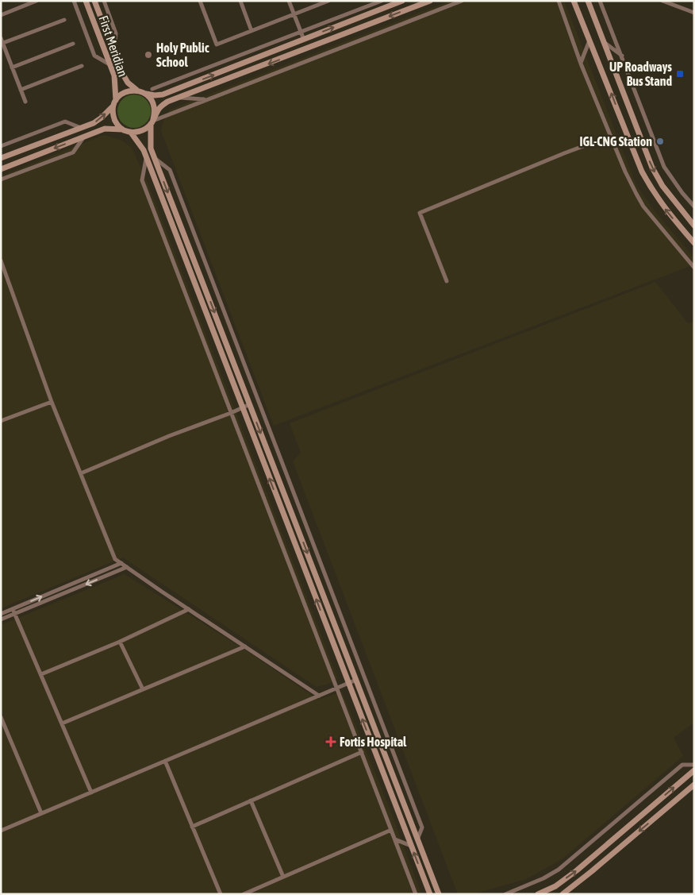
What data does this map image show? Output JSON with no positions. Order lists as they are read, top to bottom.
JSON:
{
  "streets": {
    "street": ["First Meridian"]
  },
  "places": {
    "other": ["Holy Public School", "IGL-CNG Station"],
    "transit": ["UP Roadways Bus Stand"],
    "health": ["Fortis Hospital"]
  }
}
